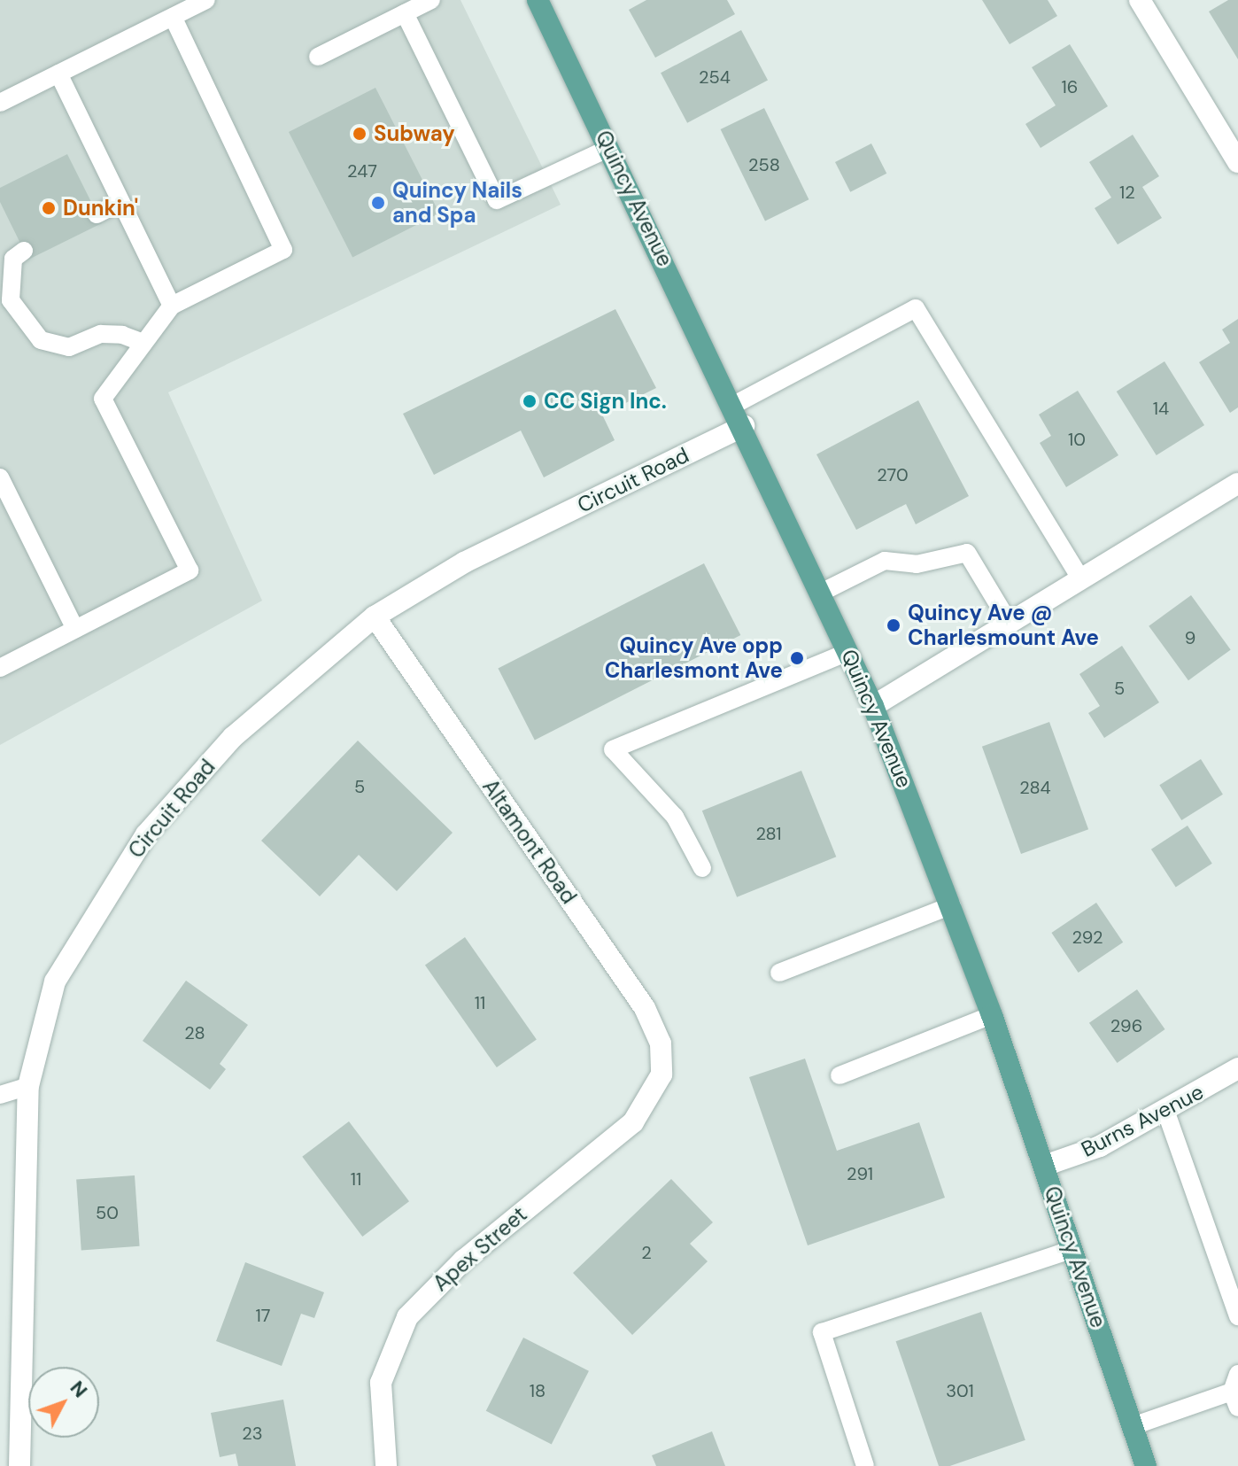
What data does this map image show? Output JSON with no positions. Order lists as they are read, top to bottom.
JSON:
{
  "streets": {
    "main road": ["Quincy Avenue"],
    "street": [
      "Circuit Road",
      "Altamont Road",
      "Burns Avenue",
      "Apex Street"
    ]
  },
  "crossings": [
    ["Quincy Avenue", "Circuit Road"],
    ["Quincy Avenue", "Burns Avenue"],
    ["Circuit Road", "Altamont Road"],
    ["Altamont Road", "Apex Street"]
  ],
  "places": [
    "Subway",
    "Quincy Nails and Spa",
    "Dunkin'",
    "CC Sign Inc.",
    "Quincy Ave @ Charlesmount Ave",
    "Quincy Ave opp Charlesmont Ave"
  ],
  "house_numbers": [
    "254",
    "16",
    "258",
    "247",
    "12",
    "14",
    "10",
    "270",
    "9",
    "5",
    "5",
    "284",
    "281",
    "292",
    "11",
    "296",
    "28",
    "291",
    "11",
    "50",
    "2",
    "17",
    "18",
    "301",
    "23"
  ],
  "north": "top right"
}
